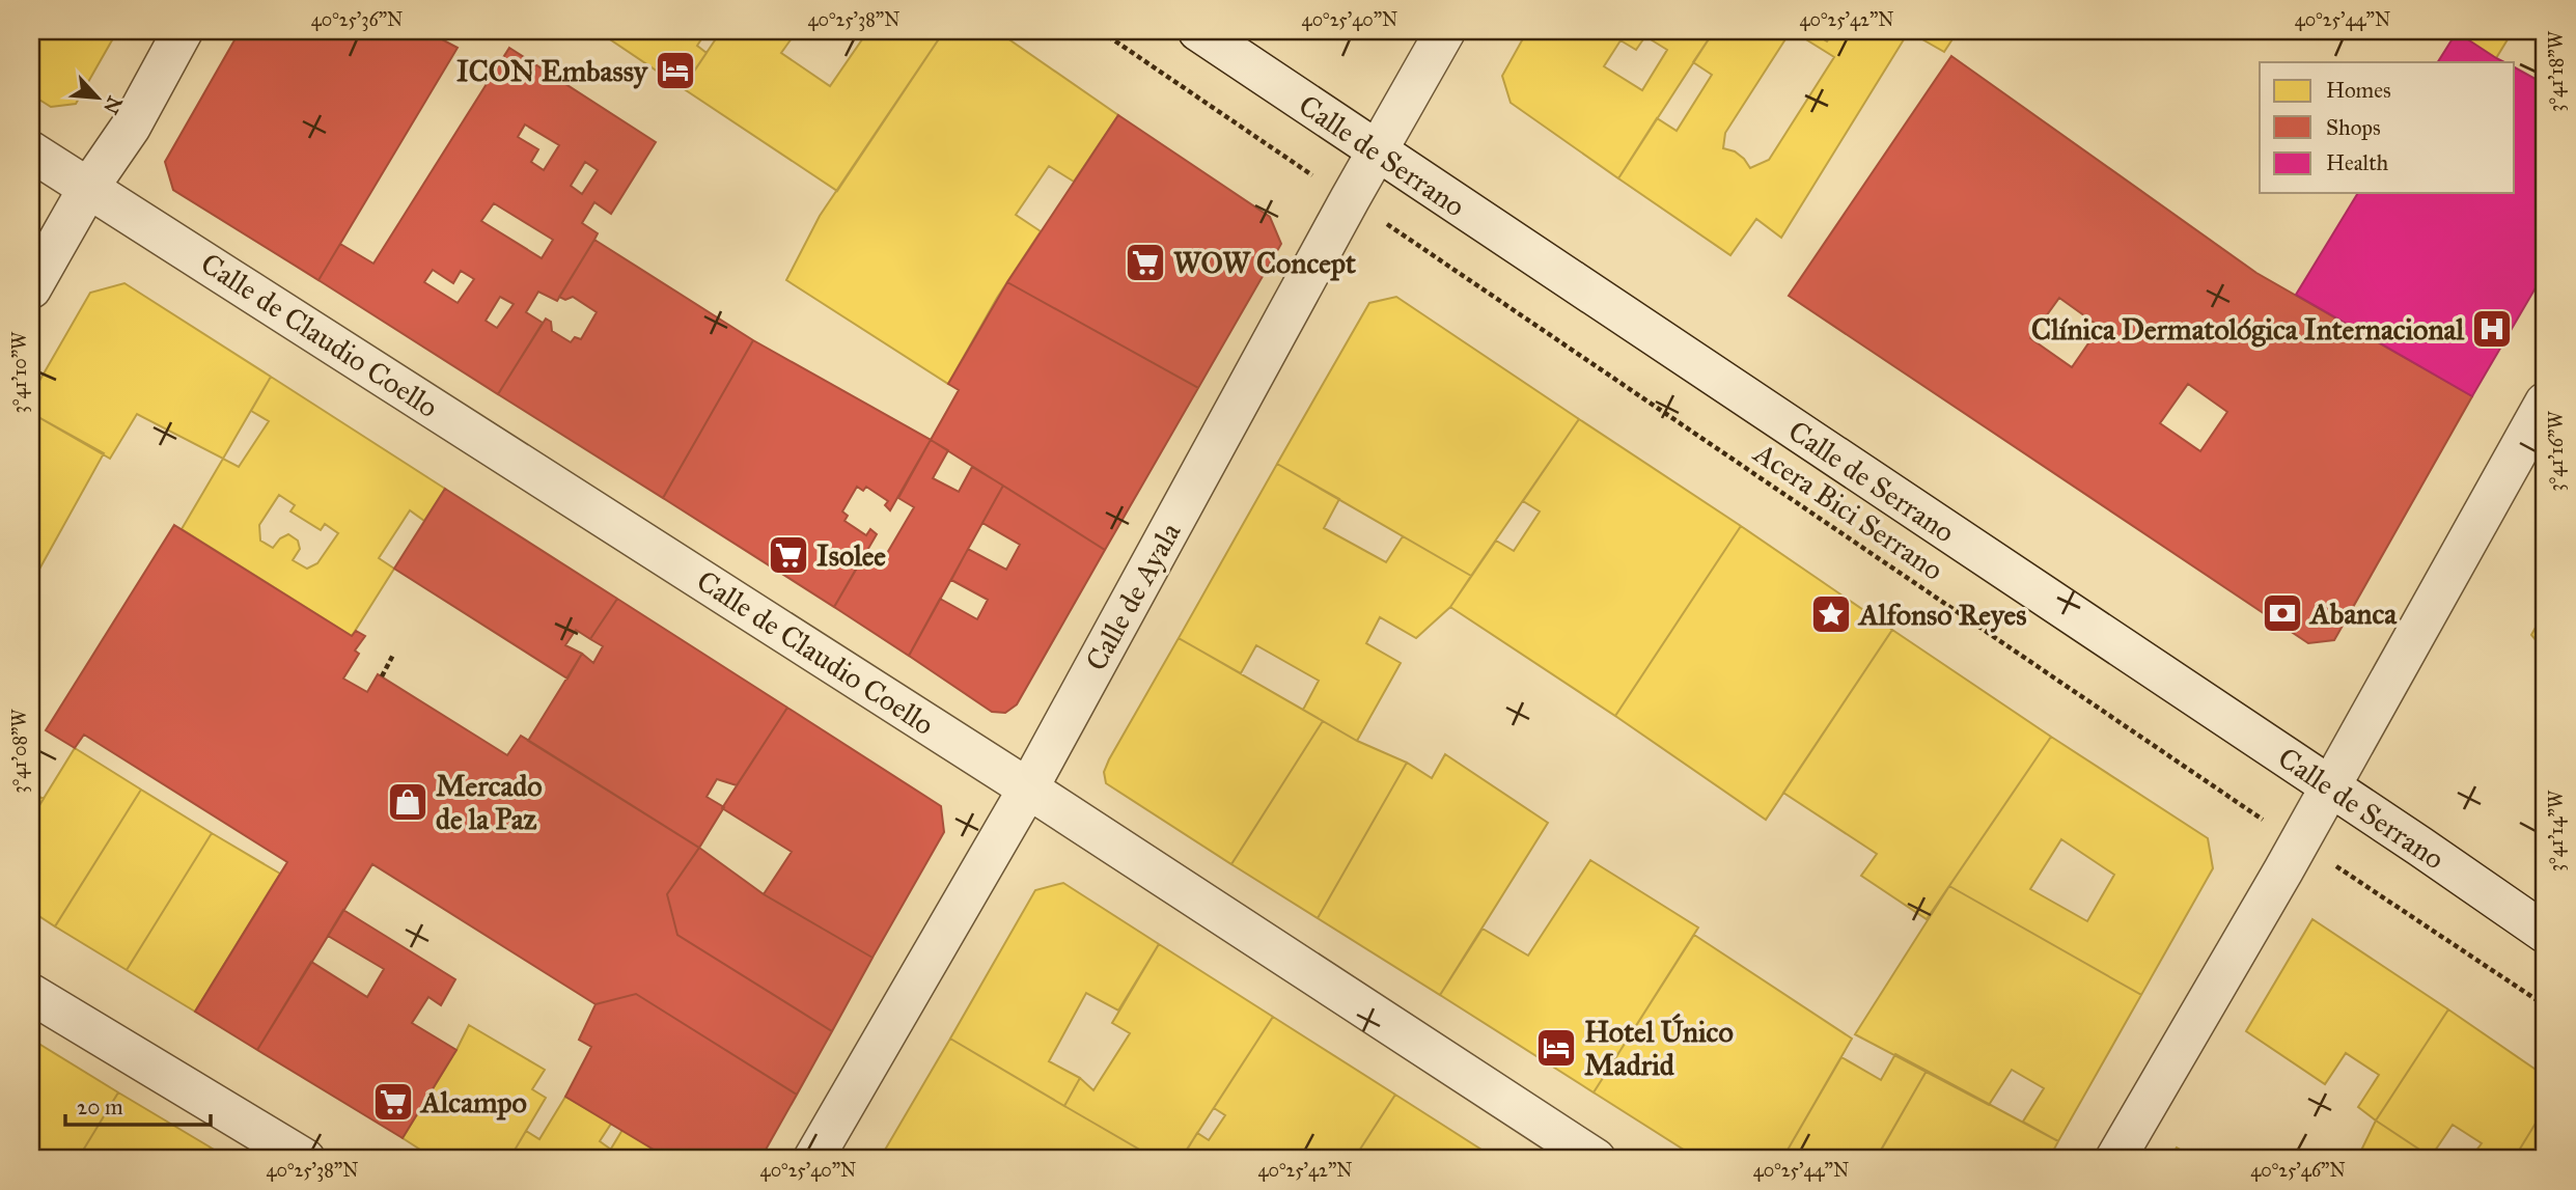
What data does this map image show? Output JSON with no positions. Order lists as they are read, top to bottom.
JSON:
{
  "streets": {
    "street": ["Calle de Serrano", "Calle de Claudio Coello", "Calle de Ayala"],
    "path": ["Acera Bici Serrano"]
  },
  "crossings": [
    ["Calle de Serrano", "Calle de Ayala"],
    ["Calle de Claudio Coello", "Calle de Ayala"]
  ],
  "places": {
    "hotel": ["ICON Embassy", "Hotel Único Madrid"],
    "supermarket": ["WOW Concept", "Isolee", "Alcampo"],
    "hospital": ["Clínica Dermatológica Internacional"],
    "bank": ["Abanca"],
    "place": ["Alfonso Reyes"],
    "shop": ["Mercado de la Paz"]
  },
  "legend": ["Homes", "Shops", "Health"],
  "scale_bar": "20 m",
  "north": "bottom right",
  "coordinates": [
    "40°25'36\"N",
    "40°25'38\"N",
    "40°25'40\"N",
    "40°25'42\"N",
    "40°25'44\"N",
    "3°41'18\"W",
    "3°41'10\"W",
    "3°41'16\"W",
    "3°41'08\"W",
    "3°41'14\"W",
    "40°25'46\"N"
  ]
}
